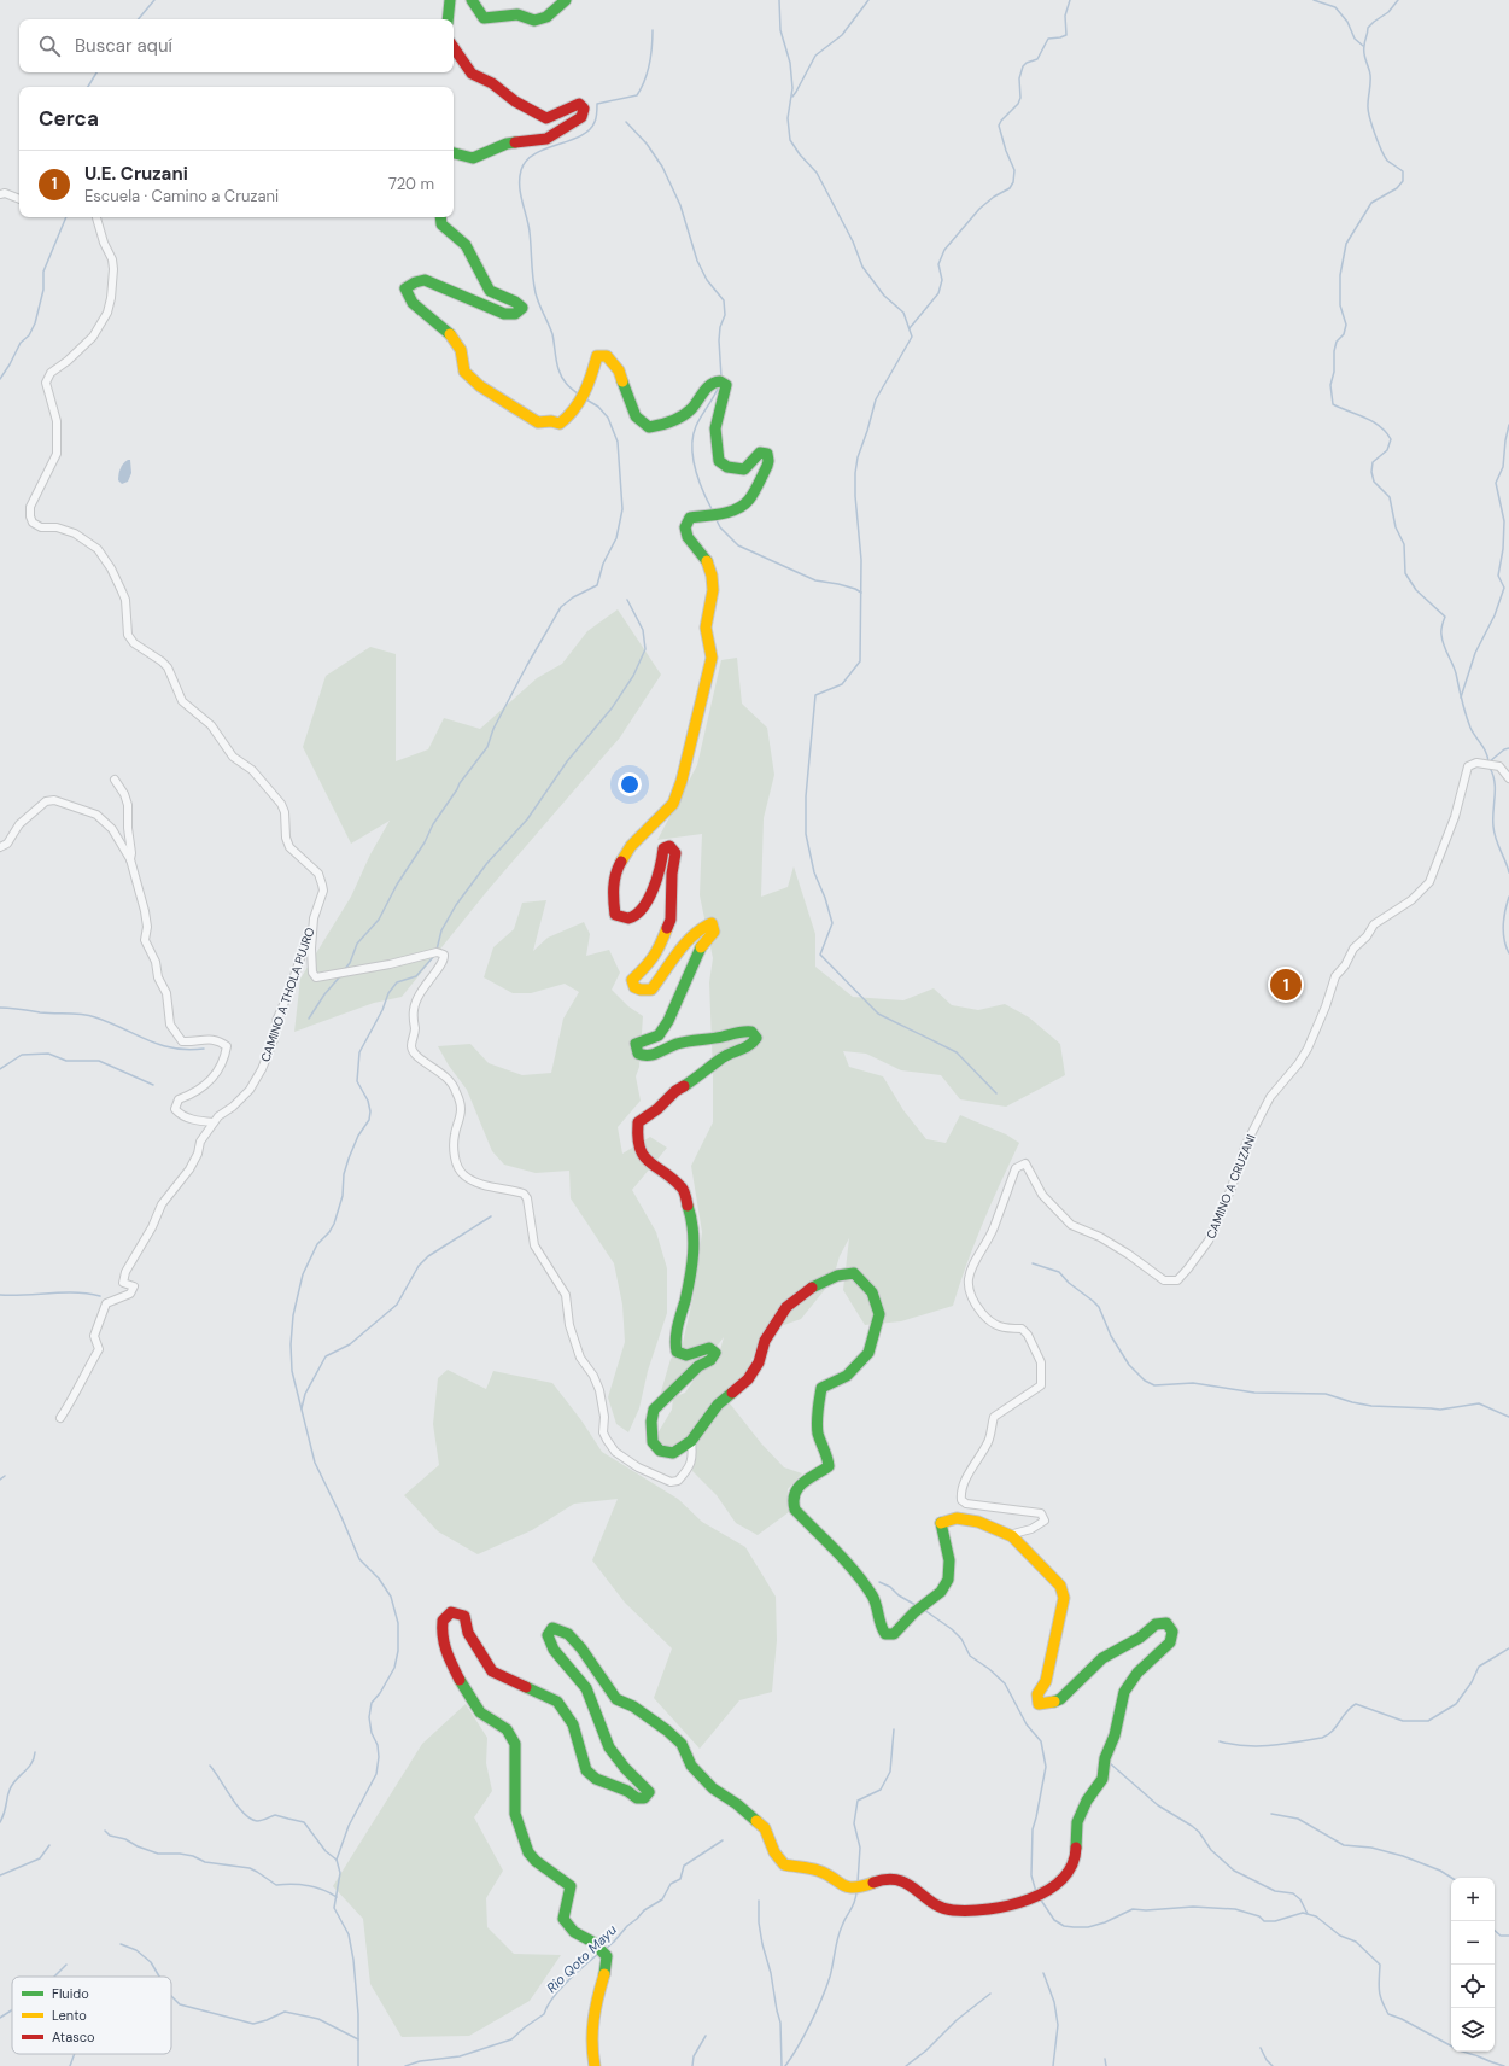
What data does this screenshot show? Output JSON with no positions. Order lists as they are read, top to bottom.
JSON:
{
  "streets": {
    "street": ["CAMINO A THOLA PUJRO", "CAMINO A CRUZANI"]
  },
  "water": ["Rio Qoto Mayu"],
  "legend": ["Fluido", "Lento", "Atasco"],
  "page": {
    "search": "Buscar aquí",
    "heading": "Cerca",
    "list": [
      {
        "mark": "1",
        "name": "U.E. Cruzani",
        "note": "Escuela · Camino a Cruzani",
        "value": "720 m"
      }
    ],
    "pins": "1",
    "map_buttons": ["+", "−"]
  }
}
